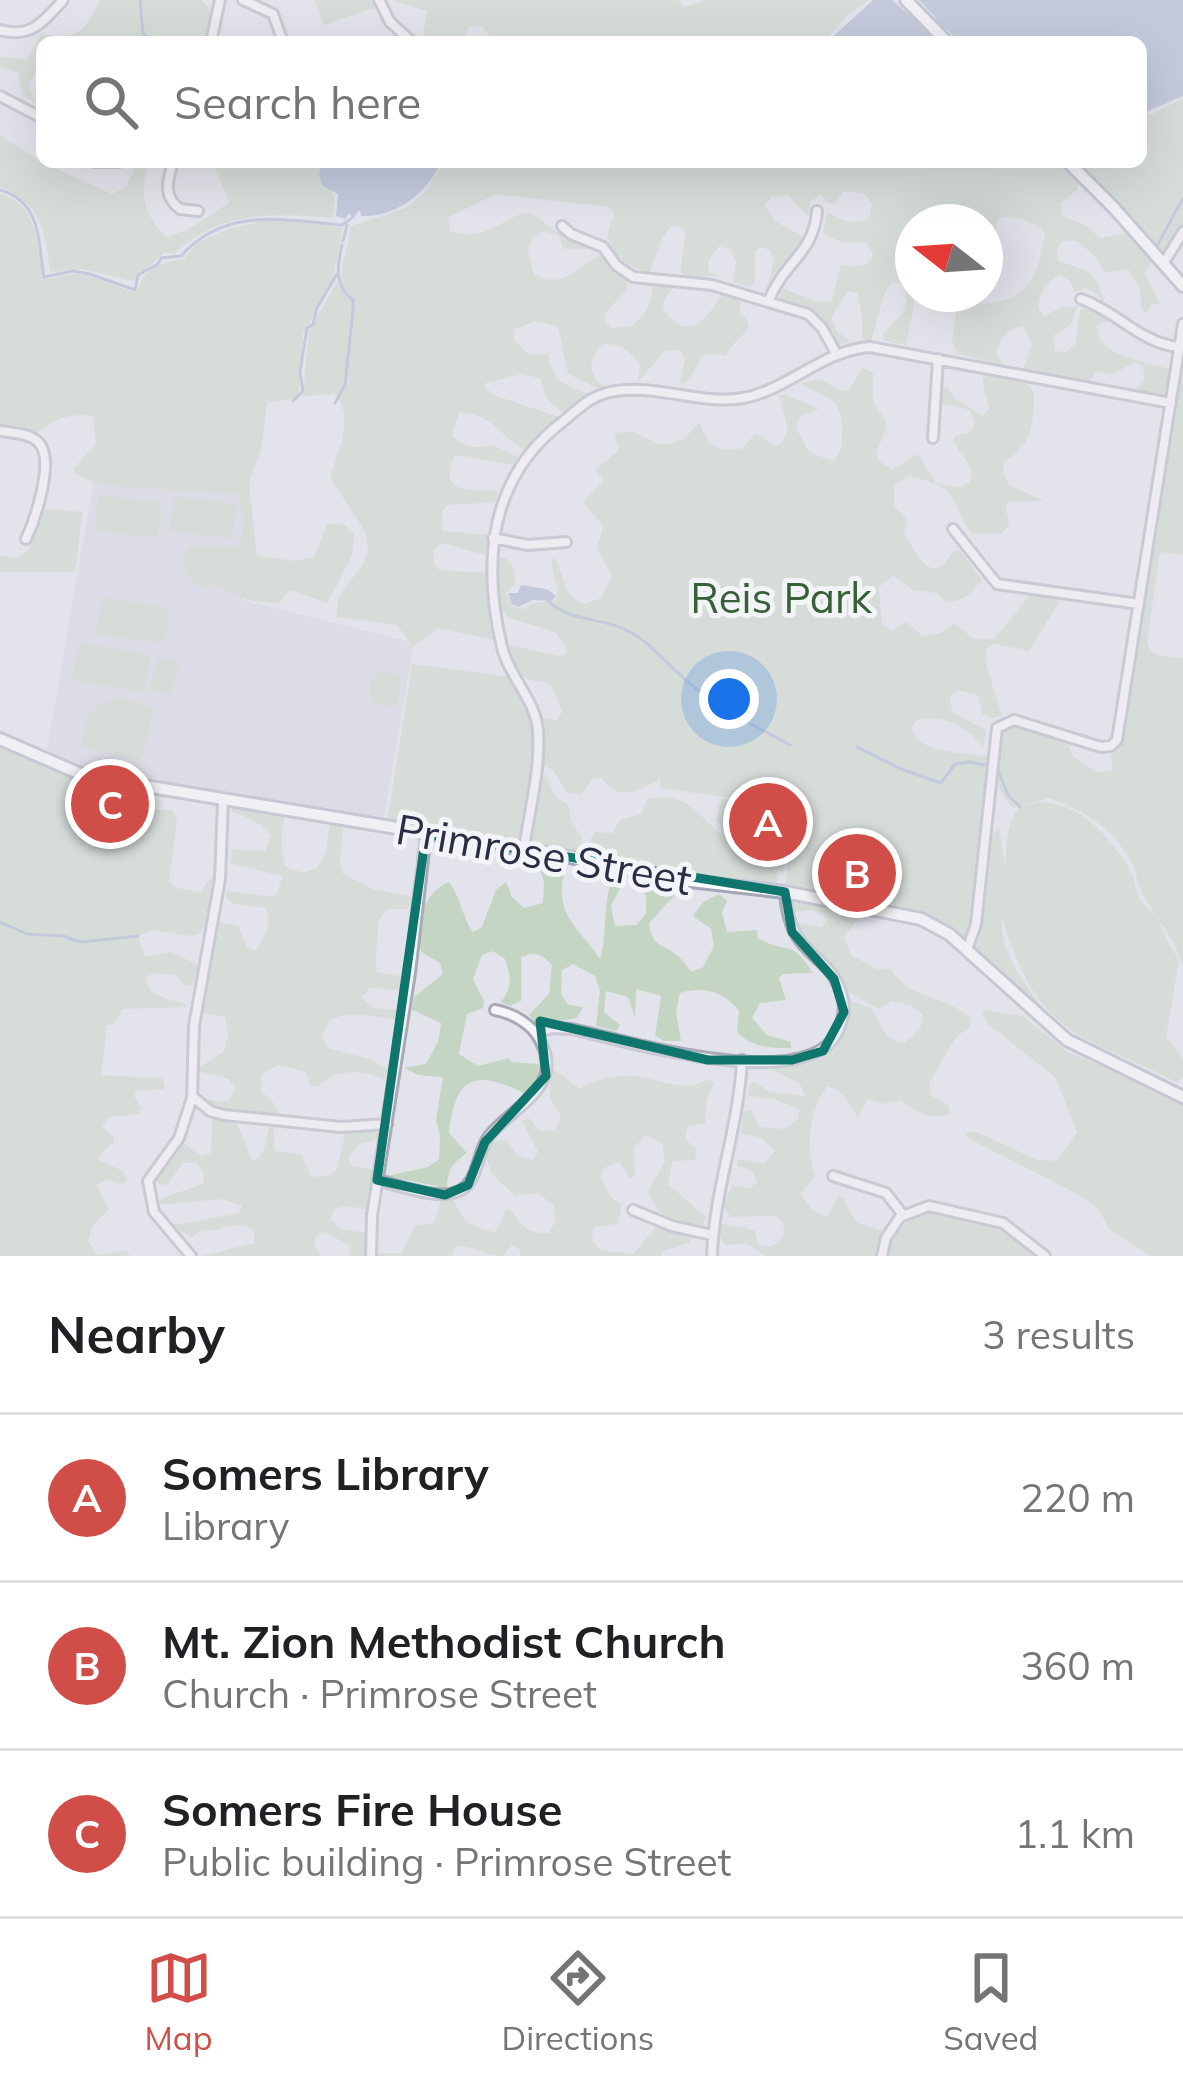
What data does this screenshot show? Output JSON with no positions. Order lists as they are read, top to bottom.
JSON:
{
  "streets": {
    "main road": ["Primrose Street"]
  },
  "parks": ["Reis Park"],
  "north": "left",
  "page": {
    "search": "Search here",
    "pins": ["C", "A", "B"],
    "heading": ["Nearby", "3 results"],
    "list": [
      {
        "mark": "A",
        "name": "Somers Library",
        "note": "Library",
        "value": "220 m"
      },
      {
        "mark": "B",
        "name": "Mt. Zion Methodist Church",
        "note": "Church · Primrose Street",
        "value": "360 m"
      },
      {
        "mark": "C",
        "name": "Somers Fire House",
        "note": "Public building · Primrose Street",
        "value": "1.1 km"
      }
    ],
    "nav": ["Map", "Directions", "Saved"]
  }
}
